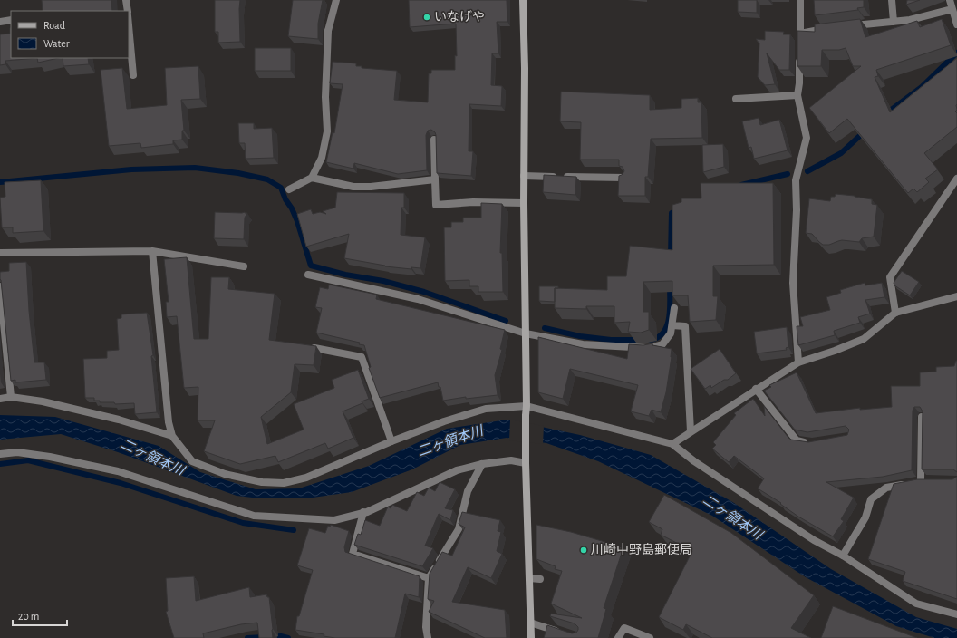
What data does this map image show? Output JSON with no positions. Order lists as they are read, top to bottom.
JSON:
{
  "water": ["二ヶ領本川"],
  "places": ["いなげや", "川崎中野島郵便局"],
  "legend": ["Road", "Water"],
  "scale_bar": "20 m"
}
